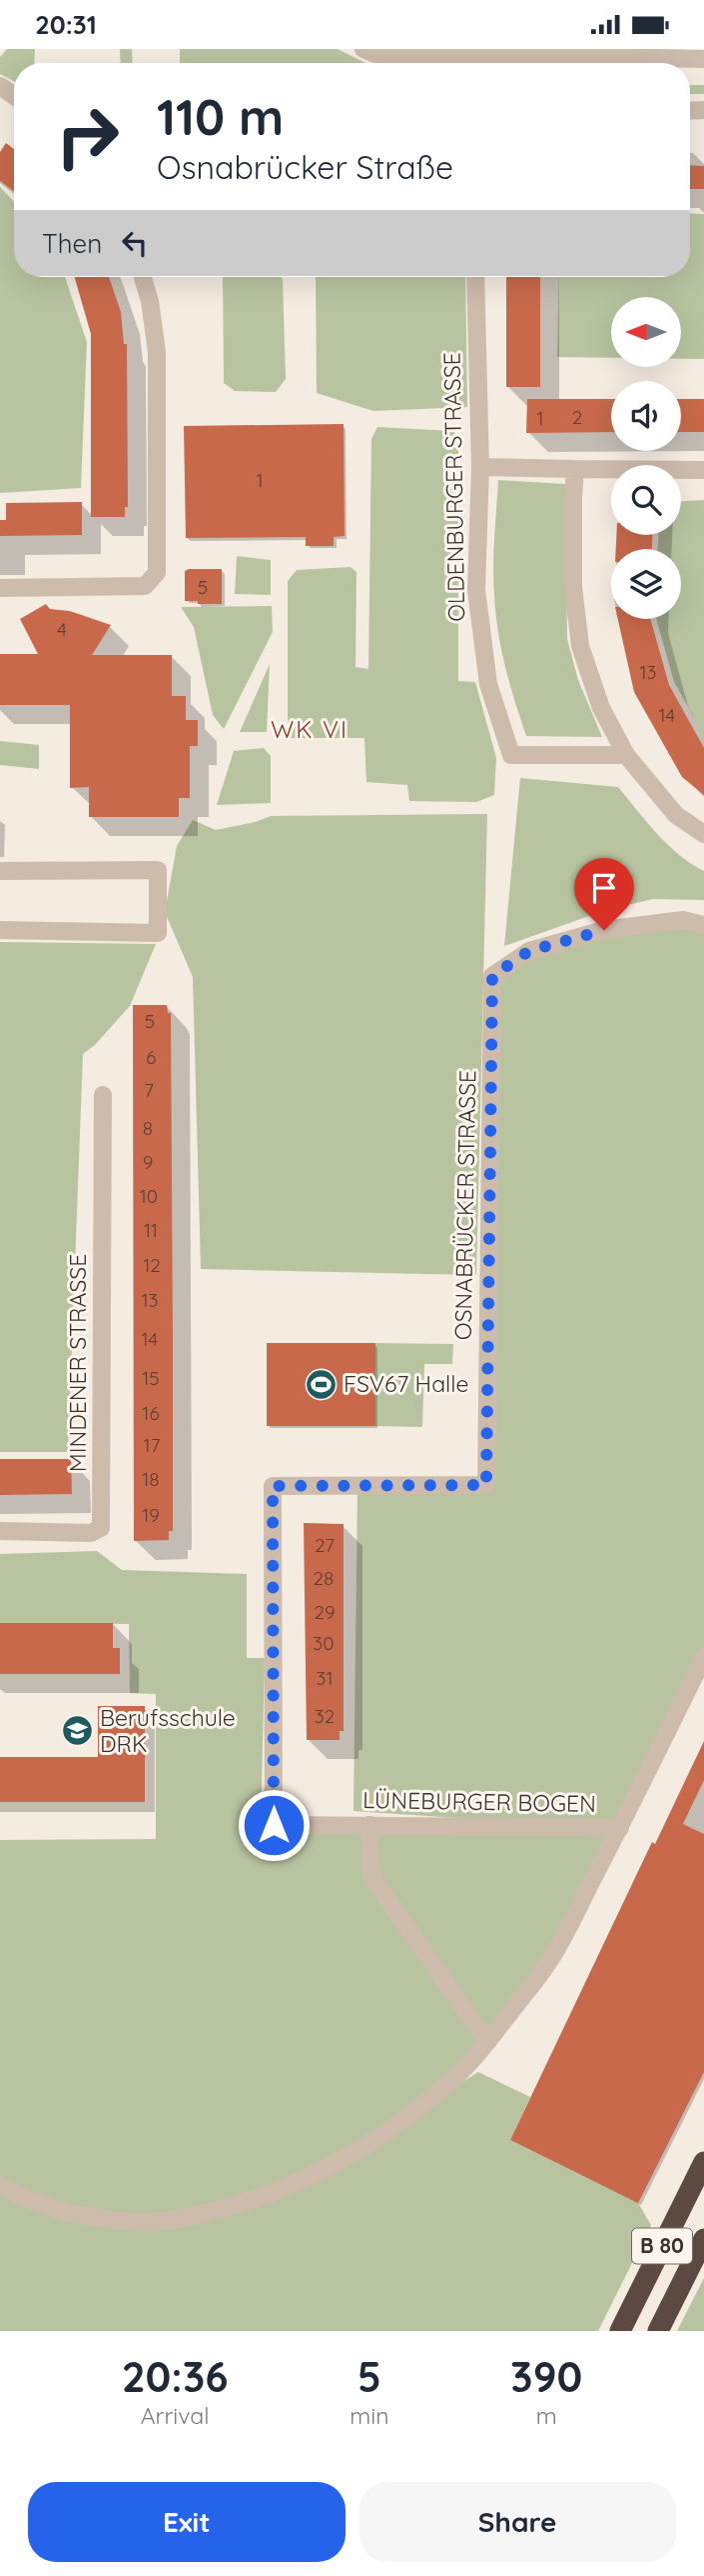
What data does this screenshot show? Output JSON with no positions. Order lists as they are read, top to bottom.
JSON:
{
  "streets": {
    "highway": ["B 80"],
    "street": [
      "OLDENBURGER STRASSE",
      "OSNABRÜCKER STRASSE",
      "MINDENER STRASSE",
      "LÜNEBURGER BOGEN"
    ]
  },
  "crossings": [
    ["OSNABRÜCKER STRASSE", "LÜNEBURGER BOGEN"]
  ],
  "districts": ["WK VI"],
  "places": {
    "sports": ["FSV67 Halle"],
    "school or university": ["Berufsschule DRK"]
  },
  "house_numbers": [
    "2",
    "1",
    "1",
    "5",
    "4",
    "13",
    "14",
    "5",
    "6",
    "7",
    "8",
    "9",
    "10",
    "11",
    "12",
    "13",
    "14",
    "15",
    "16",
    "17",
    "18",
    "19",
    "27",
    "28",
    "29",
    "30",
    "31",
    "32"
  ],
  "north": "left",
  "page": {
    "status": "20:31",
    "turn": ["110 m", "Osnabrücker Straße"],
    "then": "Then",
    "eta": [
      "20:36",
      "Arrival",
      "5",
      "min",
      "390",
      "m"
    ],
    "buttons": ["Exit", "Share"]
  }
}
